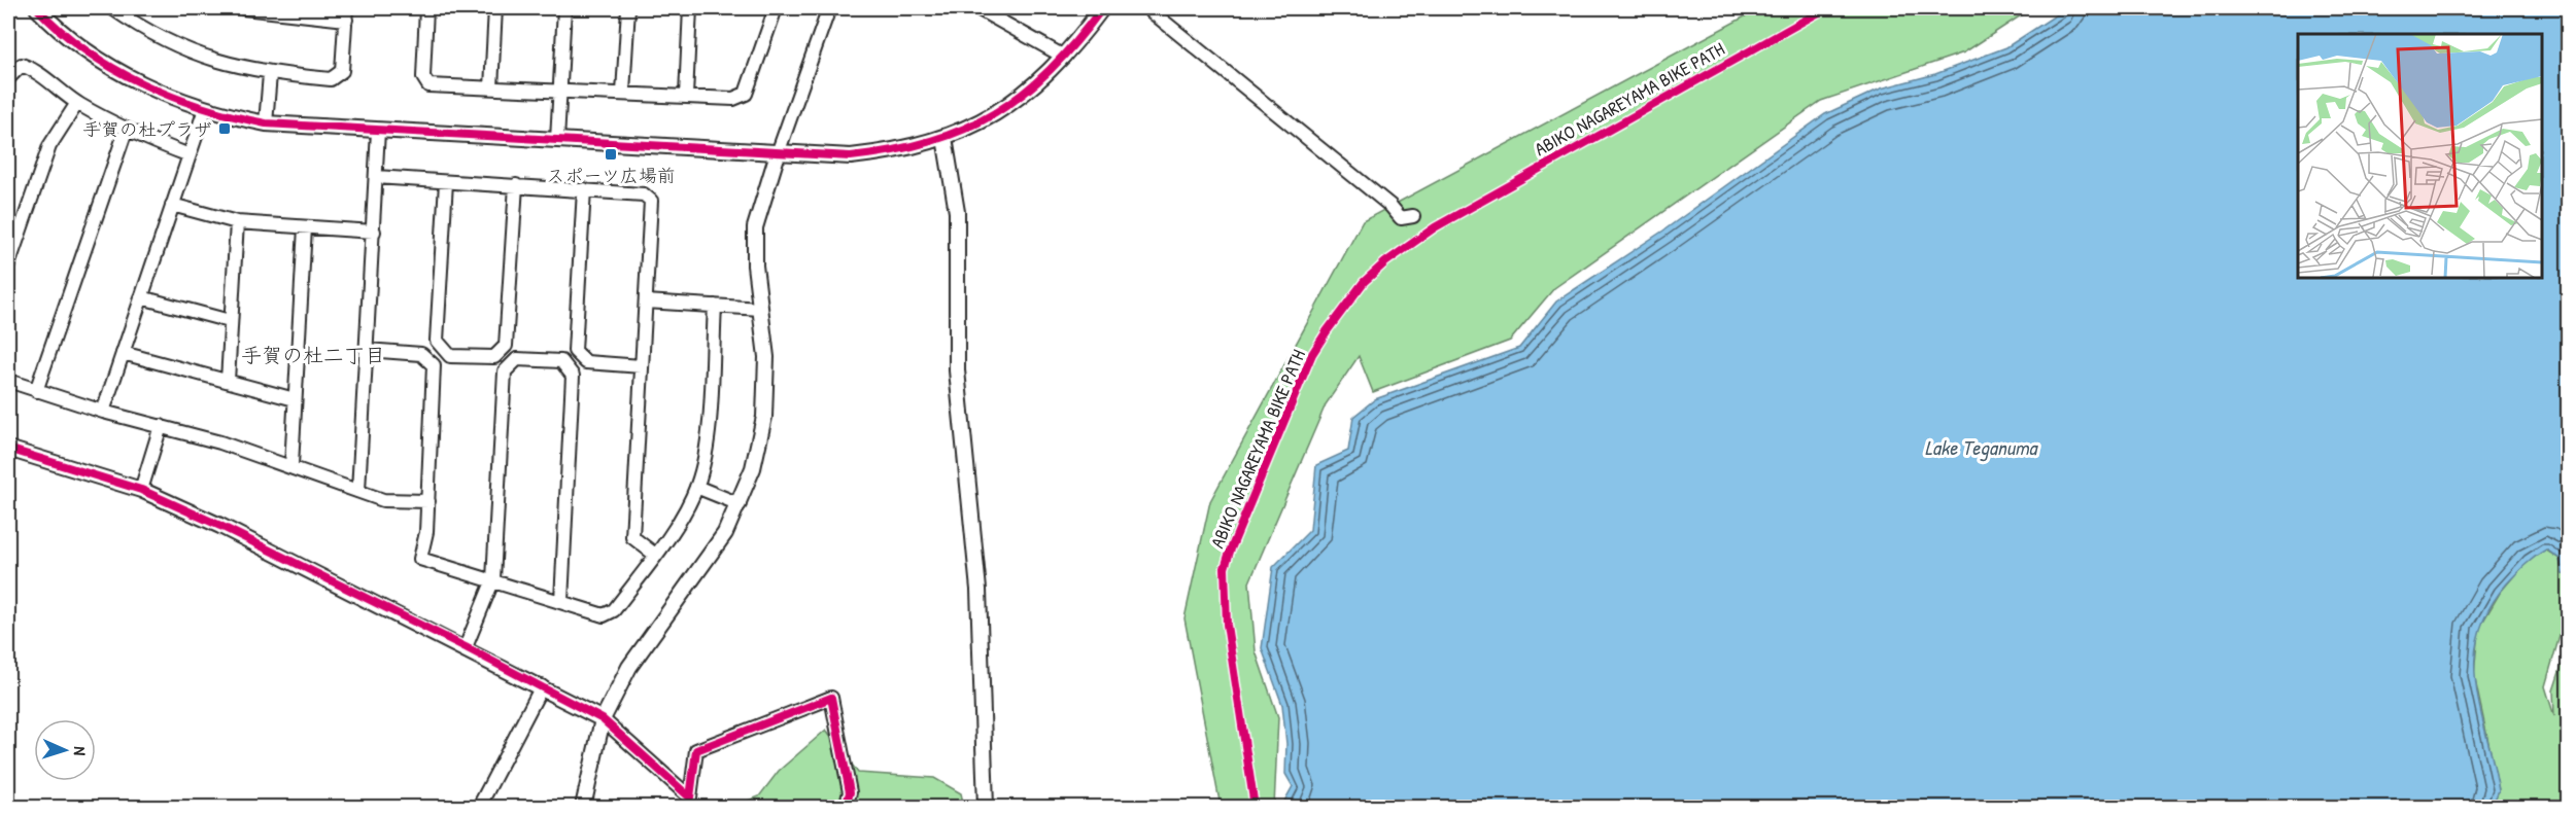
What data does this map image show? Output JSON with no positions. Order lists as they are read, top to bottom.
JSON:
{
  "streets": {
    "cycle path": ["ABIKO NAGAREYAMA BIKE PATH"]
  },
  "districts": ["手賀の杜二丁目"],
  "water": ["Lake Teganuma"],
  "places": {
    "transit": ["手賀の杜プラザ", "スポーツ広場前"]
  },
  "north": "right"
}
